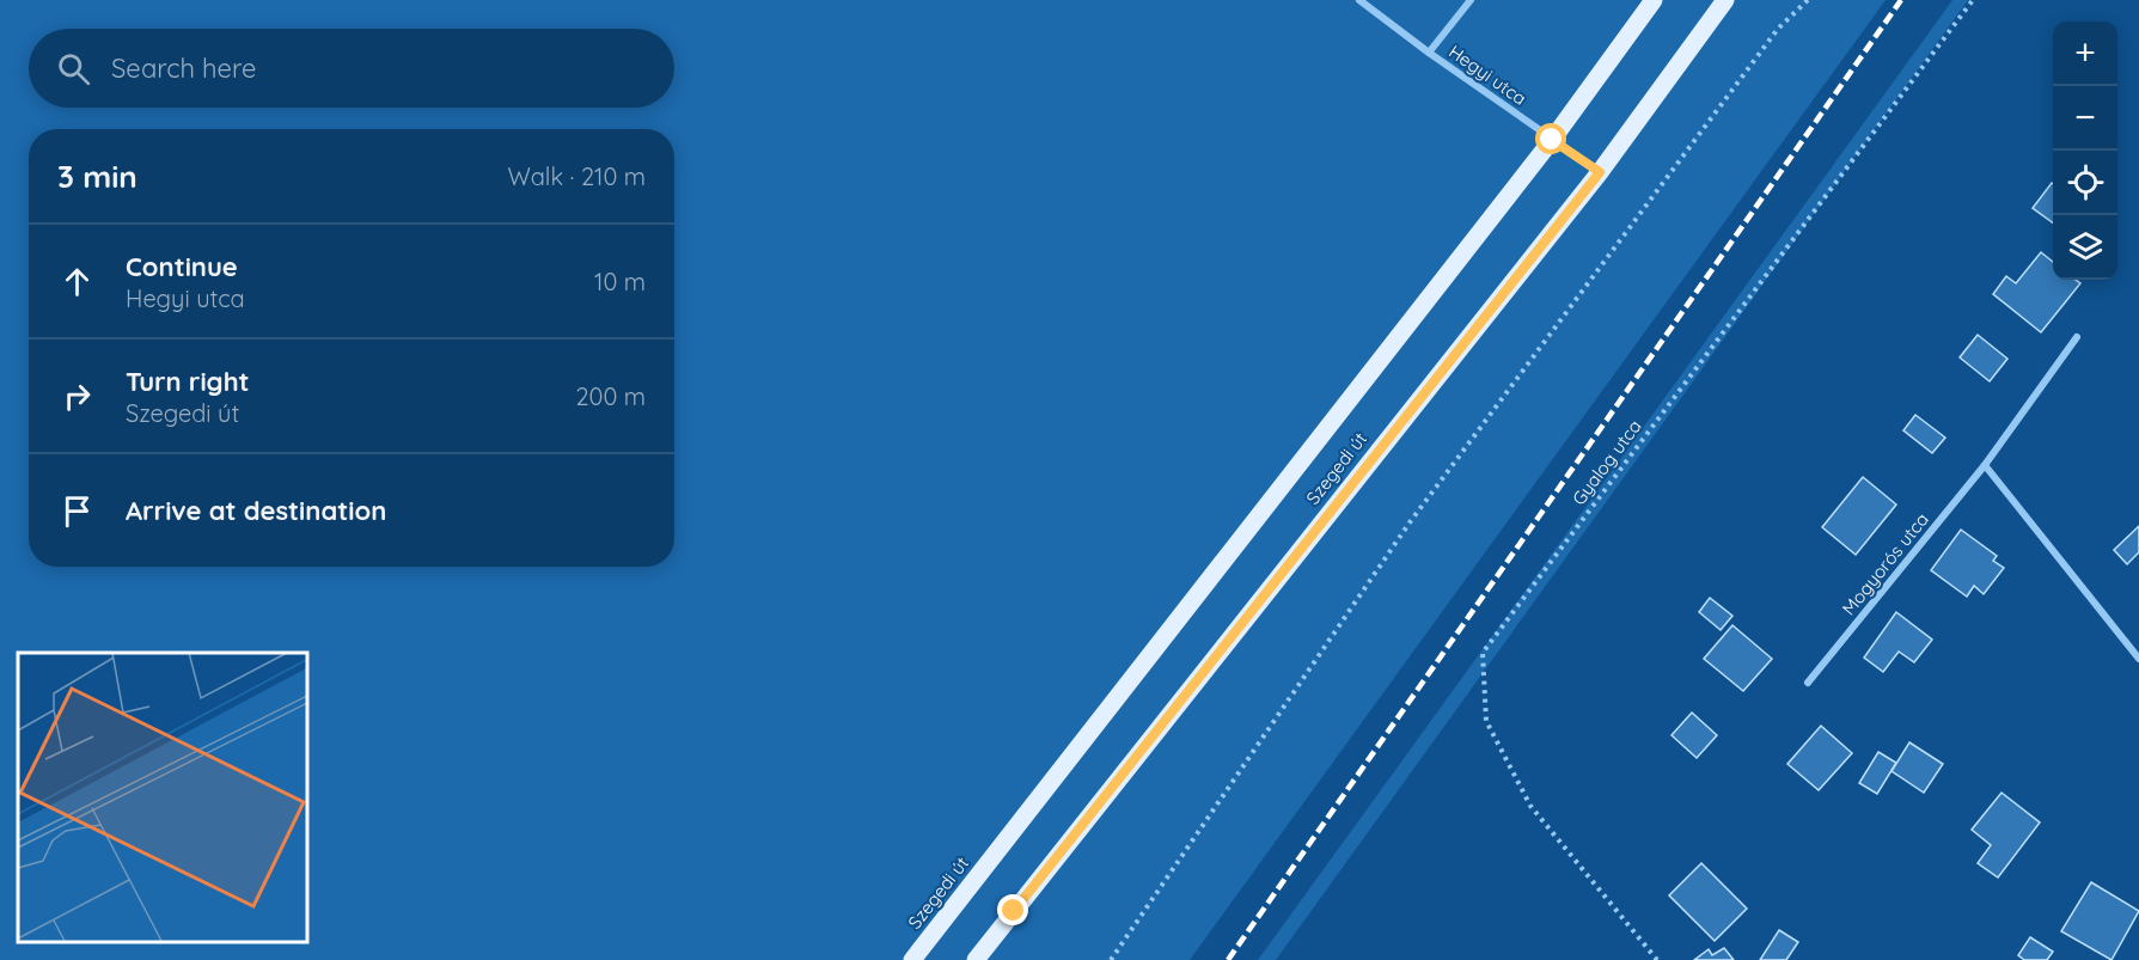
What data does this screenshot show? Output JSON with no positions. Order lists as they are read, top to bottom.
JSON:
{
  "streets": {
    "main road": ["Szegedi út"],
    "street": ["Hegyi utca", "Mogyorós utca"],
    "path": ["Gyalog utca"]
  },
  "crossings": [
    ["Hegyi utca", "Szegedi út"]
  ],
  "page": {
    "map_buttons": ["+", "−"],
    "search": "Search here",
    "heading": ["3 min", "Walk · 210 m"],
    "list": [
      ["Continue", "Hegyi utca", "10 m"],
      ["Turn right", "Szegedi út", "200 m"],
      "Arrive at destination"
    ]
  }
}
